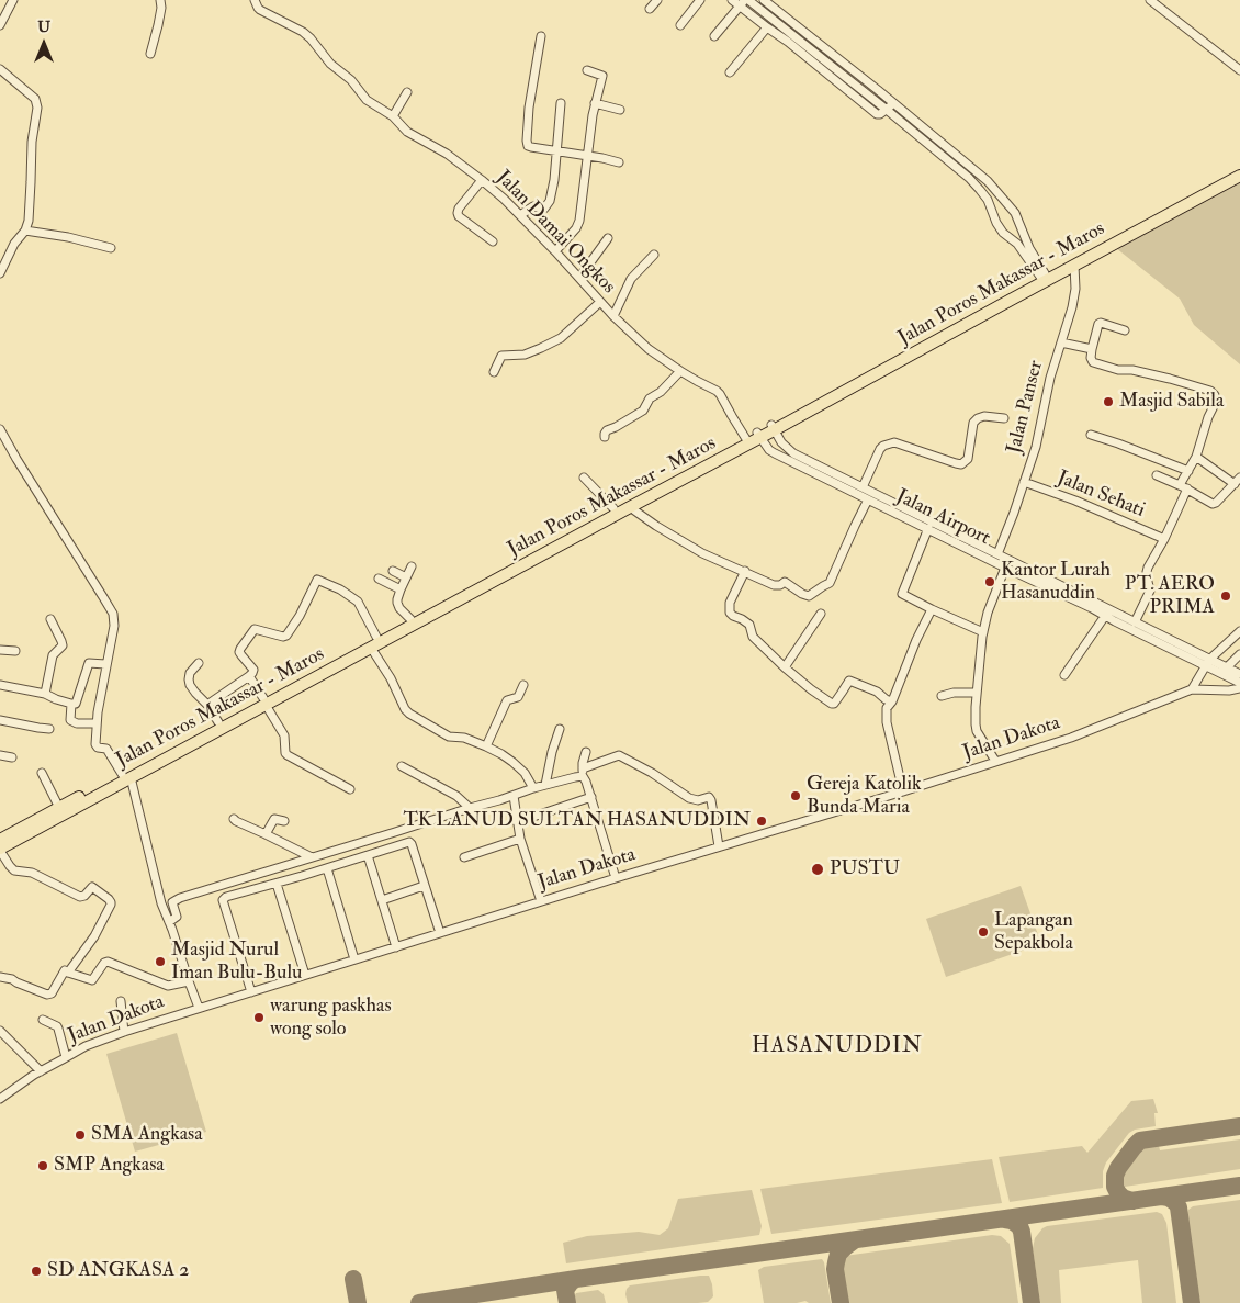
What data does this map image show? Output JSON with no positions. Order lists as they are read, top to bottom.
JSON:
{
  "streets": {
    "highway": ["Jalan Poros Makassar - Maros"],
    "street": [
      "Jalan Damai Ongkos",
      "Jalan Panser",
      "Jalan Sehati",
      "Jalan Airport",
      "Jalan Dakota"
    ]
  },
  "crossings": [
    ["Jalan Damai Ongkos", "Jalan Poros Makassar - Maros"],
    ["Jalan Poros Makassar - Maros", "Jalan Panser"],
    ["Jalan Poros Makassar - Maros", "Jalan Airport"],
    ["Jalan Panser", "Jalan Sehati"],
    ["Jalan Panser", "Jalan Airport"]
  ],
  "districts": ["HASANUDDIN"],
  "places": [
    "Masjid Sabila",
    "Kantor Lurah Hasanuddin",
    "PT. AERO PRIMA",
    "Gereja Katolik Bunda Maria",
    "TK LANUD SULTAN HASANUDDIN",
    "PUSTU",
    "Lapangan Sepakbola",
    "Masjid Nurul Iman Bulu-Bulu",
    "warung paskhas wong solo",
    "SMA Angkasa",
    "SMP Angkasa",
    "SD ANGKASA 2"
  ],
  "north": "top"
}
